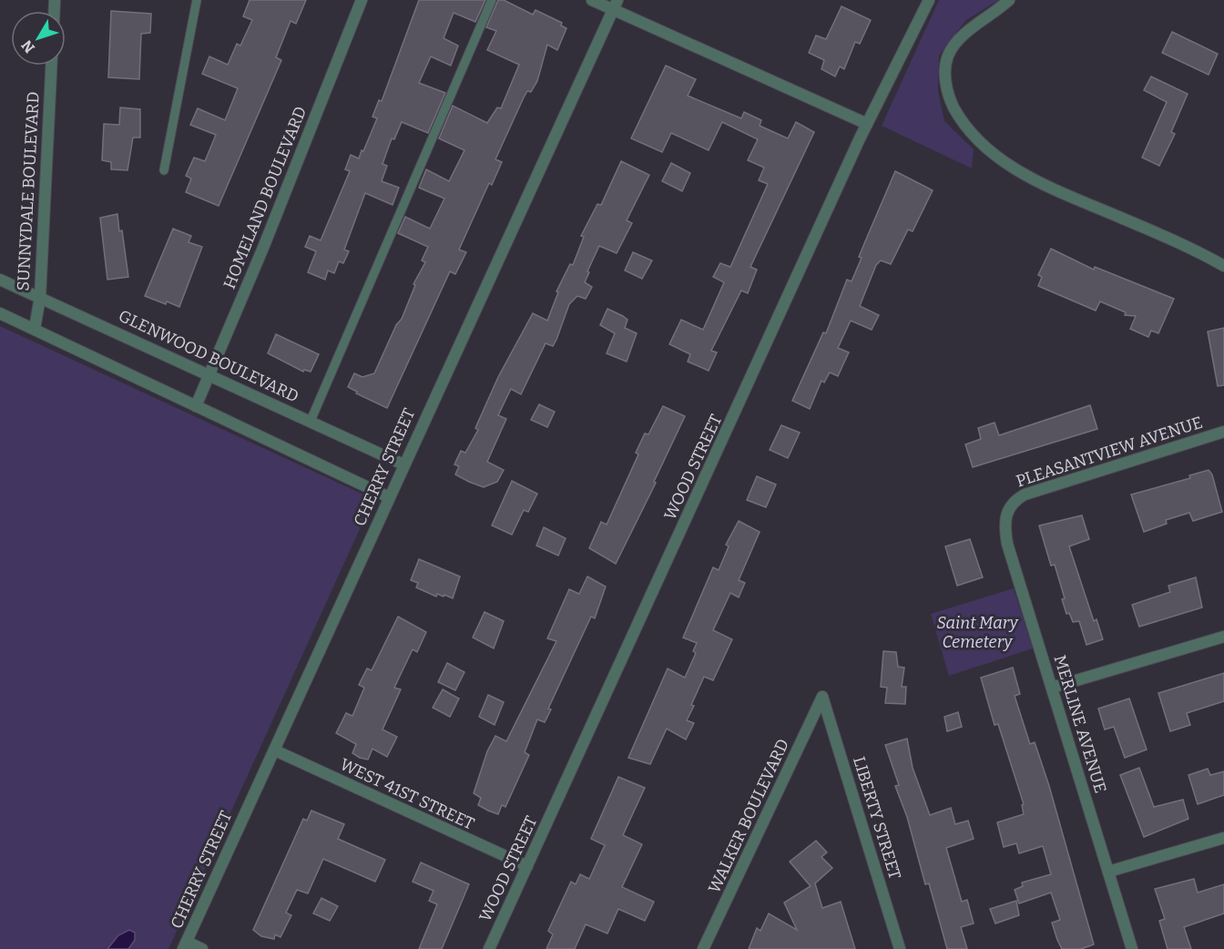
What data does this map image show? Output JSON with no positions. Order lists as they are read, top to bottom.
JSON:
{
  "streets": {
    "street": [
      "SUNNYDALE BOULEVARD",
      "HOMELAND BOULEVARD",
      "GLENWOOD BOULEVARD",
      "PLEASANTVIEW AVENUE",
      "CHERRY STREET",
      "WOOD STREET",
      "MERLINE AVENUE",
      "WEST 41ST STREET",
      "WALKER BOULEVARD",
      "LIBERTY STREET"
    ]
  },
  "crossings": [
    ["SUNNYDALE BOULEVARD", "GLENWOOD BOULEVARD"],
    ["HOMELAND BOULEVARD", "GLENWOOD BOULEVARD"],
    ["GLENWOOD BOULEVARD", "CHERRY STREET"],
    ["PLEASANTVIEW AVENUE", "MERLINE AVENUE"],
    ["CHERRY STREET", "WEST 41ST STREET"],
    ["WOOD STREET", "WEST 41ST STREET"],
    ["WALKER BOULEVARD", "LIBERTY STREET"]
  ],
  "parks": ["Saint Mary Cemetery"],
  "north": "bottom left"
}
